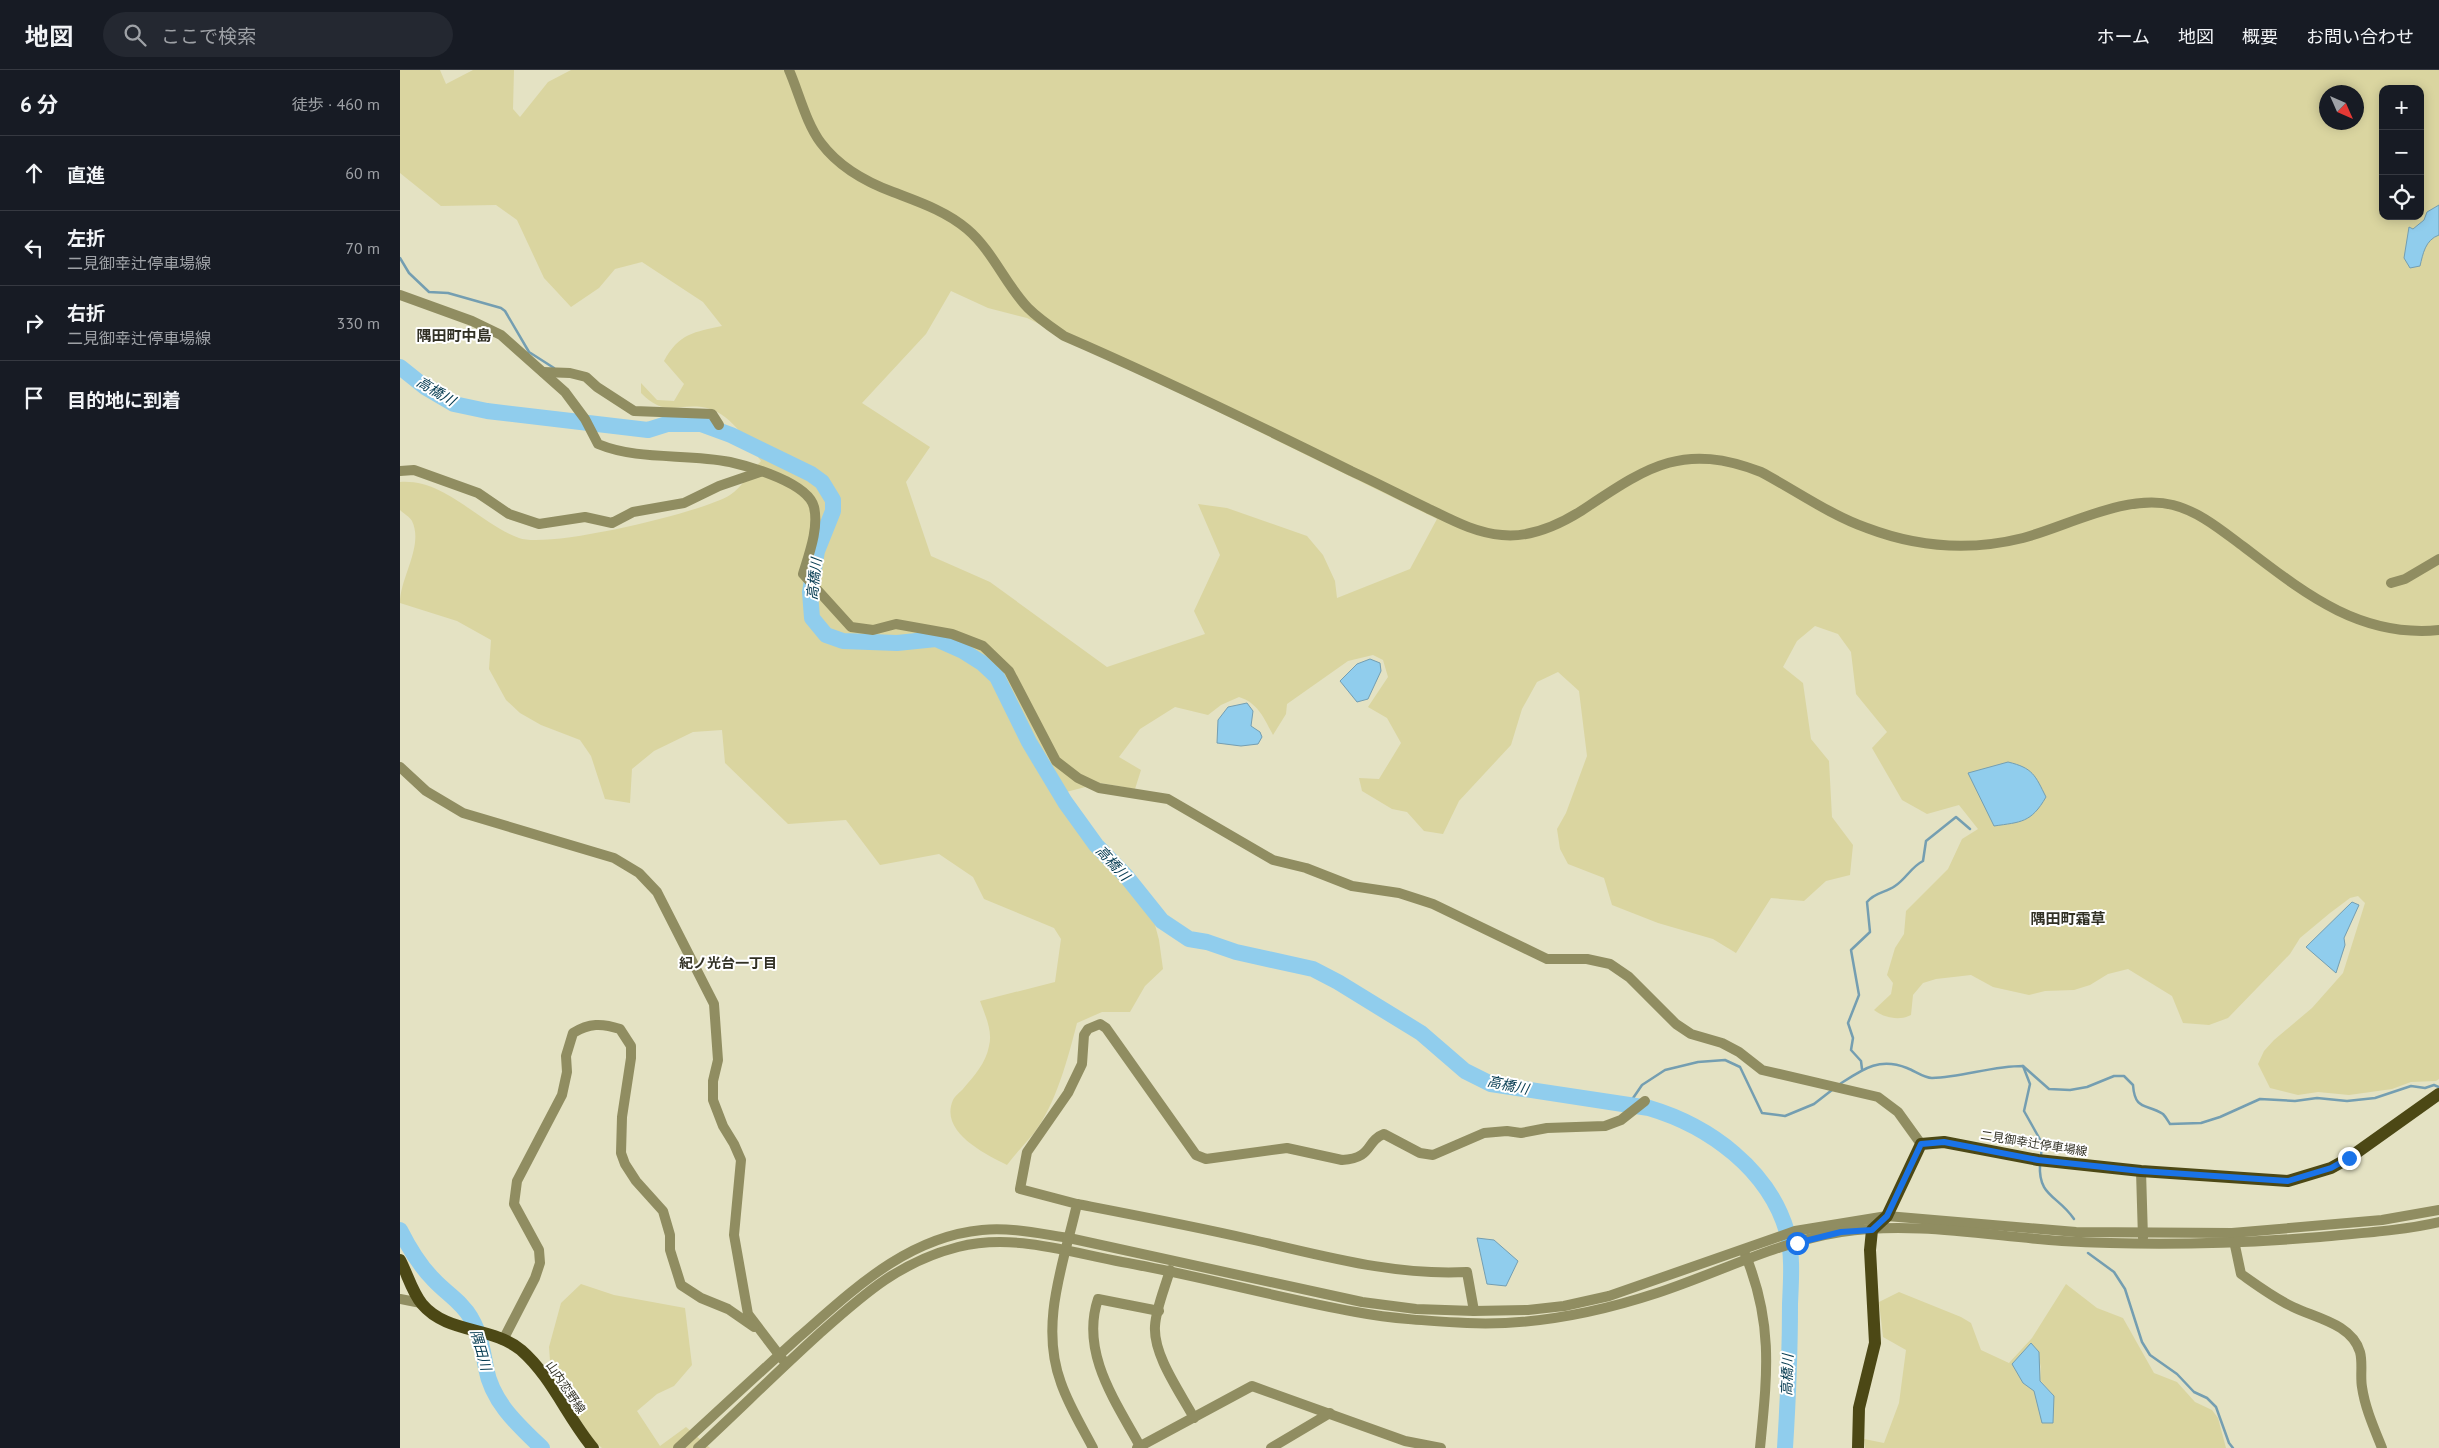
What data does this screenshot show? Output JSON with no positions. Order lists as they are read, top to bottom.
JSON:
{
  "streets": {
    "main road": ["二見御幸辻停車場線", "山内恋野線"]
  },
  "districts": ["隅田町中島", "隅田町霜草", "紀ノ光台一丁目"],
  "water": ["高橋川", "隅田川"],
  "north": "bottom right",
  "page": {
    "header": "地図",
    "search": "ここで検索",
    "nav": [
      "ホーム",
      "地図",
      "概要",
      "お問い合わせ"
    ],
    "heading": ["6 分", "徒歩 · 460 m"],
    "map_buttons": ["+", "−"],
    "list": [
      ["直進", "60 m"],
      ["左折", "二見御幸辻停車場線", "70 m"],
      ["右折", "二見御幸辻停車場線", "330 m"],
      "目的地に到着"
    ]
  }
}
